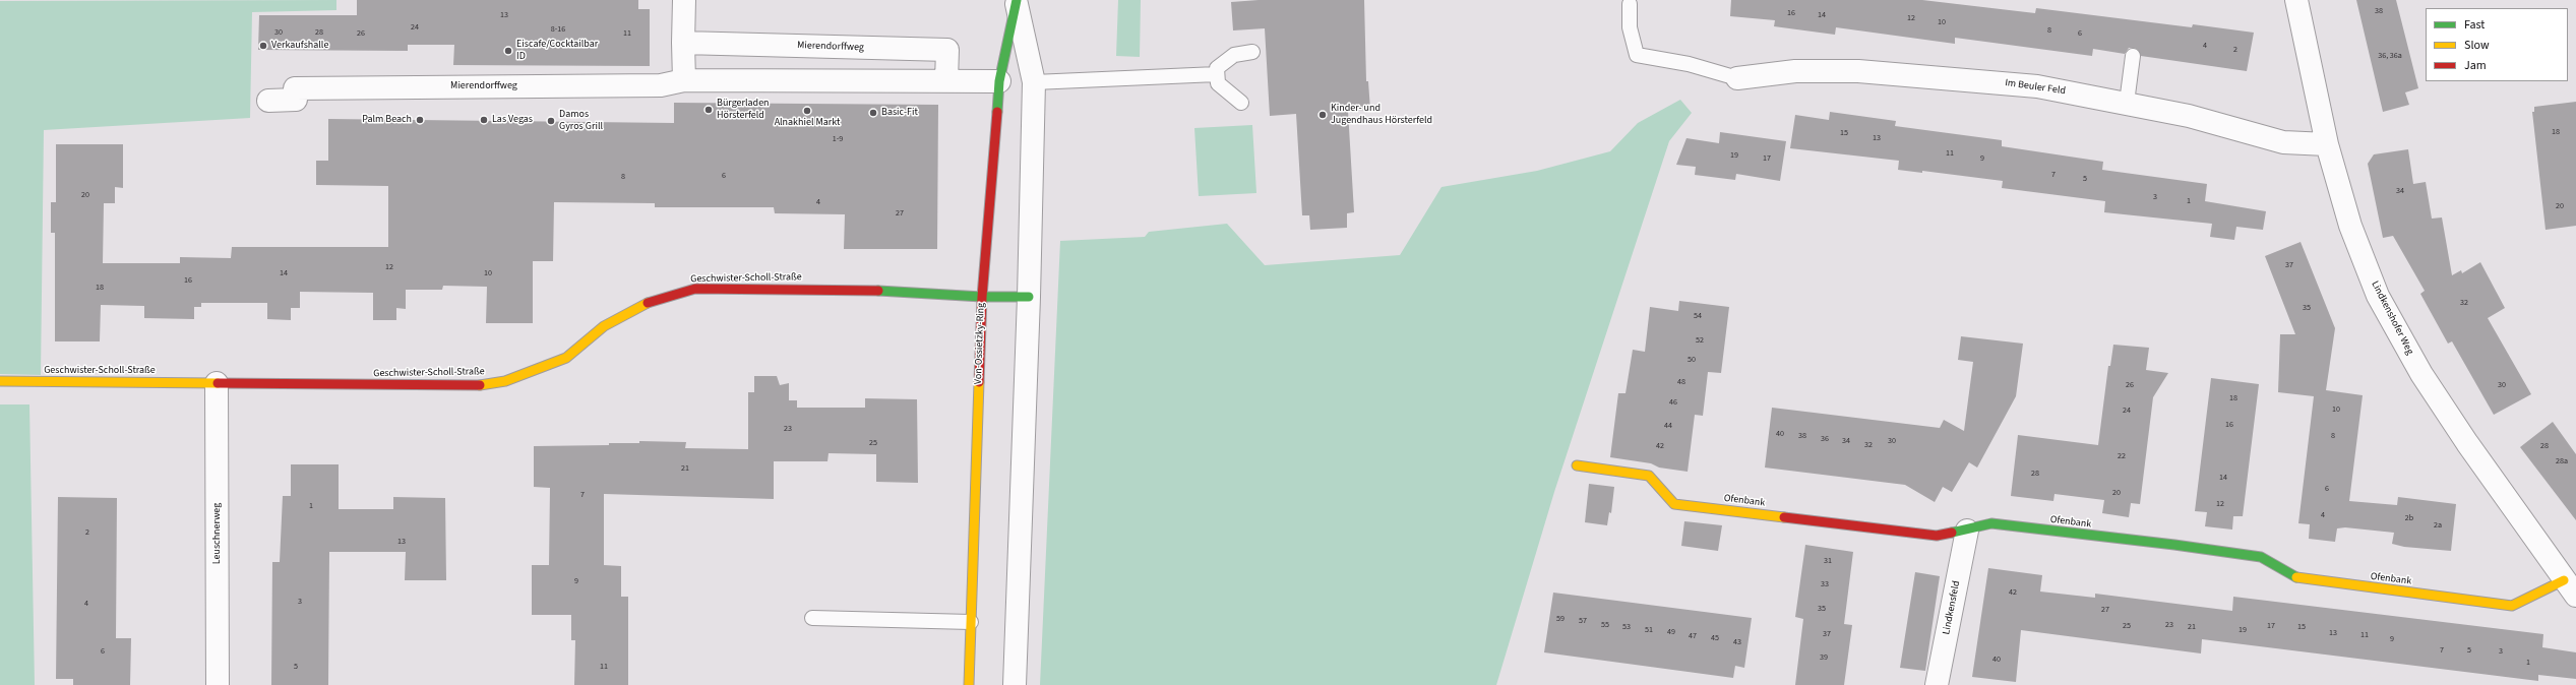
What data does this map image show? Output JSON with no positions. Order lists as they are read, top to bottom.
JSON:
{
  "streets": {
    "street": [
      "Mierendorffweg",
      "Im Beuler Feld",
      "Geschwister-Scholl-Straße",
      "Lindkenshofer Weg",
      "Von-Ossietzky-Ring",
      "Ofenbank",
      "Leuschnerweg",
      "Lindkensfeld"
    ]
  },
  "crossings": [
    ["Mierendorffweg", "Von-Ossietzky-Ring"],
    ["Im Beuler Feld", "Lindkenshofer Weg"],
    ["Geschwister-Scholl-Straße", "Von-Ossietzky-Ring"],
    ["Geschwister-Scholl-Straße", "Leuschnerweg"],
    ["Lindkenshofer Weg", "Ofenbank"],
    ["Ofenbank", "Lindkensfeld"]
  ],
  "places": [
    "Verkaufshalle",
    "Eiscafe/Cocktailbar ID",
    "Bürgerladen Hörsterfeld",
    "Alnakhiel Markt",
    "Basic-Fit",
    "Kinder- und Jugendhaus Hörsterfeld",
    "Palm Beach",
    "Las Vegas",
    "Damos Gyros Grill"
  ],
  "house_numbers": [
    "38",
    "16",
    "13",
    "14",
    "12",
    "10",
    "24",
    "8-16",
    "8",
    "30",
    "28",
    "26",
    "11",
    "6",
    "4",
    "2",
    "36, 36a",
    "18",
    "15",
    "13",
    "1-9",
    "11",
    "19",
    "17",
    "9",
    "7",
    "6",
    "8",
    "5",
    "34",
    "20",
    "3",
    "1",
    "4",
    "20",
    "27",
    "37",
    "12",
    "14",
    "10",
    "16",
    "18",
    "32",
    "35",
    "54",
    "52",
    "50",
    "48",
    "26",
    "30",
    "18",
    "46",
    "10",
    "24",
    "16",
    "44",
    "23",
    "40",
    "38",
    "8",
    "36",
    "34",
    "30",
    "25",
    "32",
    "42",
    "28",
    "22",
    "28a",
    "21",
    "28",
    "14",
    "6",
    "20",
    "7",
    "12",
    "1",
    "4",
    "2b",
    "2a",
    "2",
    "13",
    "31",
    "9",
    "33",
    "42",
    "3",
    "4",
    "35",
    "27",
    "59",
    "57",
    "55",
    "23",
    "25",
    "17",
    "53",
    "21",
    "15",
    "51",
    "19",
    "49",
    "13",
    "37",
    "11",
    "47",
    "45",
    "9",
    "43",
    "7",
    "5",
    "6",
    "3",
    "39",
    "40",
    "1",
    "5",
    "11"
  ],
  "legend": ["Fast", "Slow", "Jam"]
}
